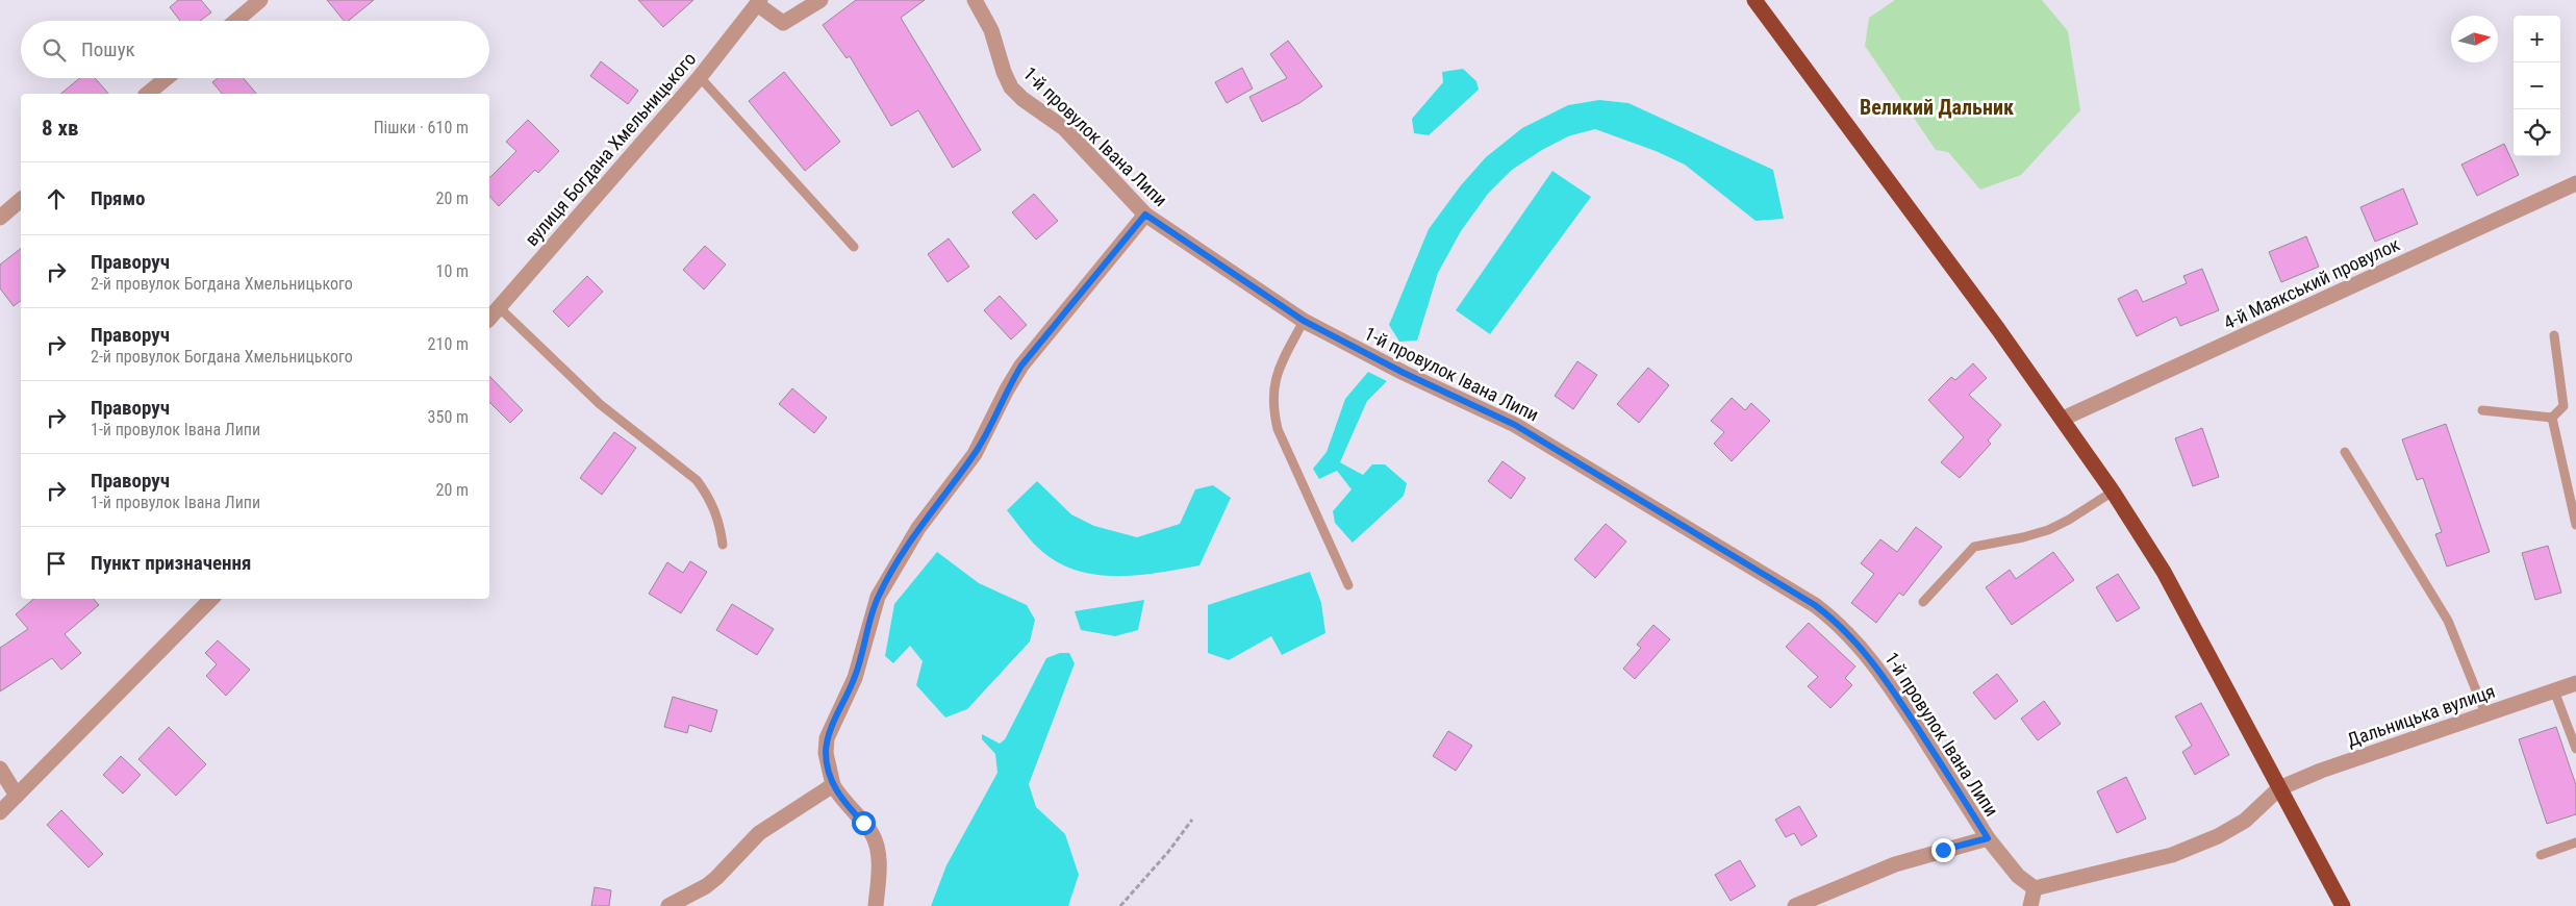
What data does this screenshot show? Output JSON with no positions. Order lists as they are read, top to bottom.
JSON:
{
  "streets": {
    "street": [
      "1-й провулок Івана Липи",
      "вулиця Богдана Хмельницького",
      "4-й Маякський провулок",
      "Дальницька вулиця"
    ]
  },
  "districts": ["Великий Дальник"],
  "north": "right",
  "page": {
    "map_buttons": ["+", "−"],
    "search": "Пошук",
    "heading": ["8 хв", "Пішки · 610 m"],
    "list": [
      ["Прямо", "20 m"],
      ["Праворуч", "2-й провулок Богдана Хмельницького", "10 m"],
      ["Праворуч", "2-й провулок Богдана Хмельницького", "210 m"],
      ["Праворуч", "1-й провулок Івана Липи", "350 m"],
      ["Праворуч", "1-й провулок Івана Липи", "20 m"],
      "Пункт призначення"
    ]
  }
}
